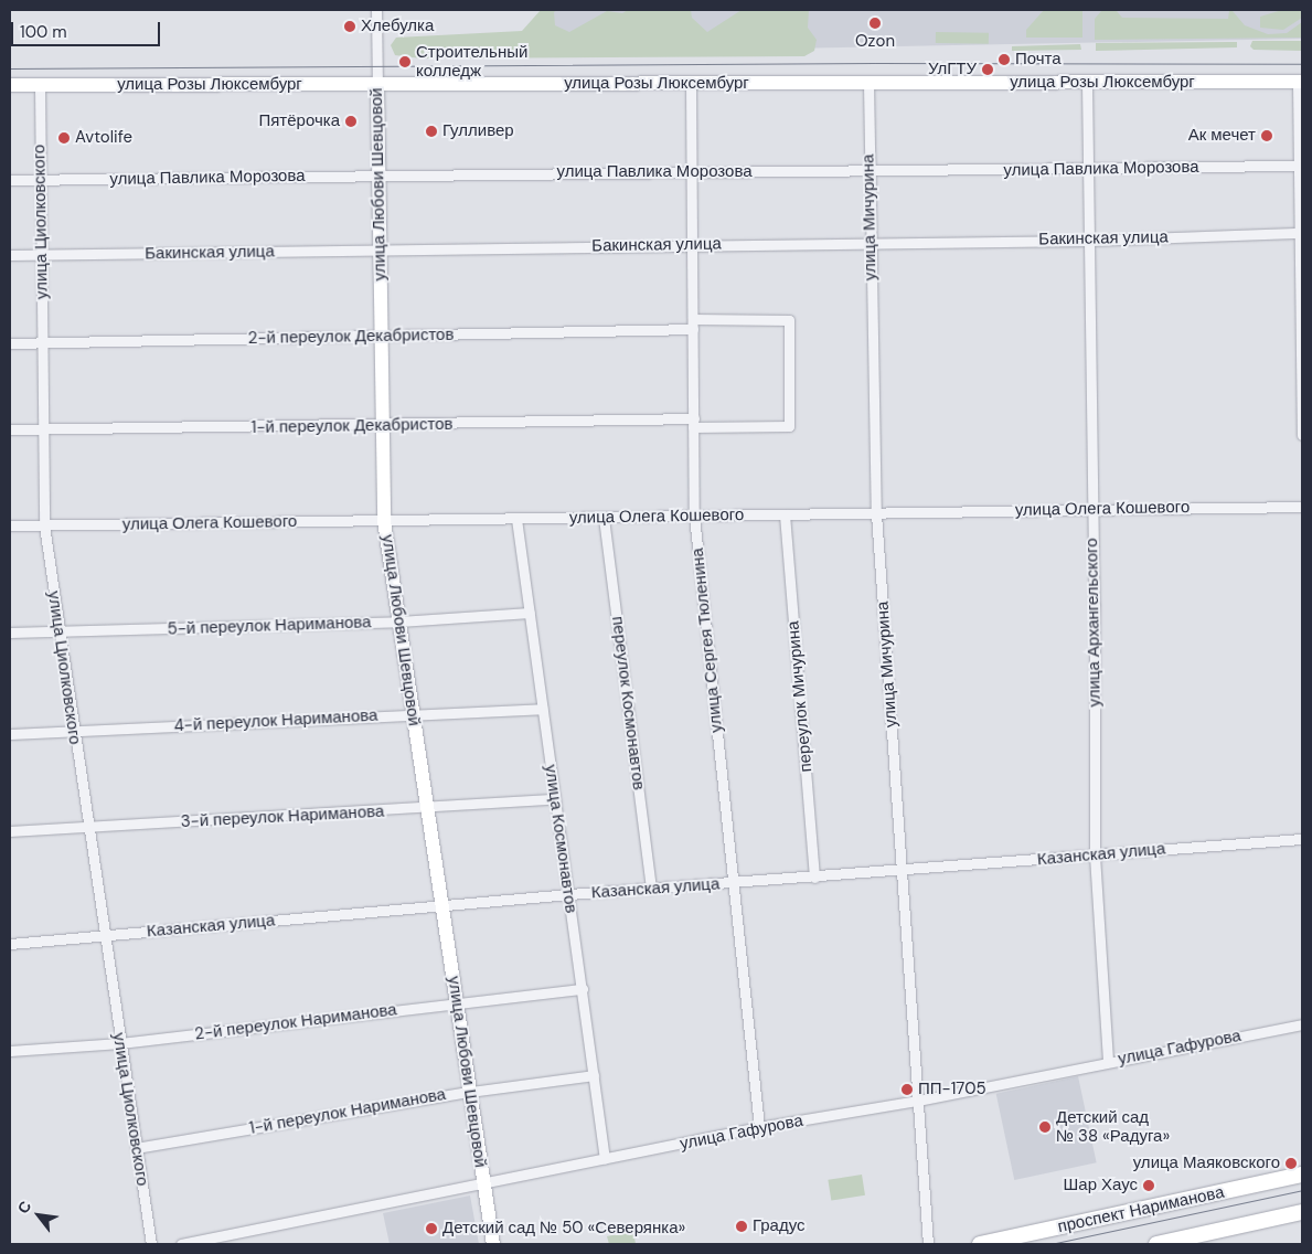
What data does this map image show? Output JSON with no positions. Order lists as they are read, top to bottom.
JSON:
{
  "streets": {
    "main road": ["улица Розы Люксембург", "улица Любови Шевцовой", "проспект Нариманова"],
    "street": [
      "улица Павлика Морозова",
      "улица Мичурина",
      "улица Циолковского",
      "Бакинская улица",
      "2-й переулок Декабристов",
      "1-й переулок Декабристов",
      "улица Олега Кошевого",
      "улица Архангельского",
      "5-й переулок Нариманова",
      "улица Сергея Тюленина",
      "переулок Мичурина",
      "переулок Космонавтов",
      "4-й переулок Нариманова",
      "3-й переулок Нариманова",
      "улица Космонавтов",
      "Казанская улица",
      "2-й переулок Нариманова",
      "улица Гафурова",
      "1-й переулок Нариманова"
    ]
  },
  "crossings": [
    ["улица Розы Люксембург", "улица Любови Шевцовой"],
    ["улица Розы Люксембург", "улица Мичурина"],
    ["улица Розы Люксембург", "улица Циолковского"],
    ["улица Розы Люксембург", "улица Архангельского"],
    ["улица Розы Люксембург", "улица Сергея Тюленина"],
    ["улица Павлика Морозова", "улица Любови Шевцовой"],
    ["улица Павлика Морозова", "улица Мичурина"],
    ["улица Павлика Морозова", "улица Циолковского"],
    ["улица Павлика Морозова", "улица Архангельского"],
    ["улица Павлика Морозова", "улица Сергея Тюленина"],
    ["улица Любови Шевцовой", "Бакинская улица"],
    ["улица Любови Шевцовой", "2-й переулок Декабристов"],
    ["улица Любови Шевцовой", "1-й переулок Декабристов"],
    ["улица Любови Шевцовой", "улица Олега Кошевого"],
    ["улица Любови Шевцовой", "5-й переулок Нариманова"],
    ["улица Любови Шевцовой", "4-й переулок Нариманова"],
    ["улица Любови Шевцовой", "3-й переулок Нариманова"],
    ["улица Любови Шевцовой", "Казанская улица"],
    ["улица Любови Шевцовой", "2-й переулок Нариманова"],
    ["улица Любови Шевцовой", "улица Гафурова"],
    ["улица Любови Шевцовой", "1-й переулок Нариманова"],
    ["улица Мичурина", "Бакинская улица"],
    ["улица Мичурина", "улица Олега Кошевого"],
    ["улица Мичурина", "Казанская улица"],
    ["улица Мичурина", "улица Гафурова"],
    ["улица Циолковского", "Бакинская улица"],
    ["улица Циолковского", "2-й переулок Декабристов"],
    ["улица Циолковского", "1-й переулок Декабристов"],
    ["улица Циолковского", "улица Олега Кошевого"],
    ["улица Циолковского", "5-й переулок Нариманова"],
    ["улица Циолковского", "4-й переулок Нариманова"],
    ["улица Циолковского", "3-й переулок Нариманова"],
    ["улица Циолковского", "Казанская улица"],
    ["улица Циолковского", "2-й переулок Нариманова"],
    ["улица Циолковского", "1-й переулок Нариманова"],
    ["Бакинская улица", "улица Архангельского"],
    ["Бакинская улица", "улица Сергея Тюленина"],
    ["2-й переулок Декабристов", "1-й переулок Декабристов"],
    ["2-й переулок Декабристов", "улица Сергея Тюленина"],
    ["1-й переулок Декабристов", "улица Сергея Тюленина"],
    ["улица Олега Кошевого", "улица Архангельского"],
    ["улица Олега Кошевого", "улица Сергея Тюленина"],
    ["улица Олега Кошевого", "переулок Мичурина"],
    ["улица Олега Кошевого", "переулок Космонавтов"],
    ["улица Олега Кошевого", "улица Космонавтов"],
    ["улица Архангельского", "Казанская улица"],
    ["улица Архангельского", "улица Гафурова"],
    ["5-й переулок Нариманова", "улица Космонавтов"],
    ["улица Сергея Тюленина", "Казанская улица"],
    ["улица Сергея Тюленина", "улица Гафурова"],
    ["переулок Мичурина", "Казанская улица"],
    ["переулок Космонавтов", "Казанская улица"],
    ["4-й переулок Нариманова", "улица Космонавтов"],
    ["3-й переулок Нариманова", "улица Космонавтов"],
    ["улица Космонавтов", "Казанская улица"],
    ["улица Космонавтов", "2-й переулок Нариманова"],
    ["улица Космонавтов", "улица Гафурова"],
    ["улица Космонавтов", "1-й переулок Нариманова"]
  ],
  "places": [
    "Ozon",
    "Хлебулка",
    "Почта",
    "Строительный колледж",
    "УлГТУ",
    "Пятёрочка",
    "Гулливер",
    "Ак мечет",
    "Avtolife",
    "ПП-1705",
    "Детский сад № 38 «Радуга»",
    "улица Маяковского",
    "Шар Хаус",
    "Градус",
    "Детский сад № 50 «Северянка»"
  ],
  "scale_bar": "100 m",
  "north": "top left"
}
